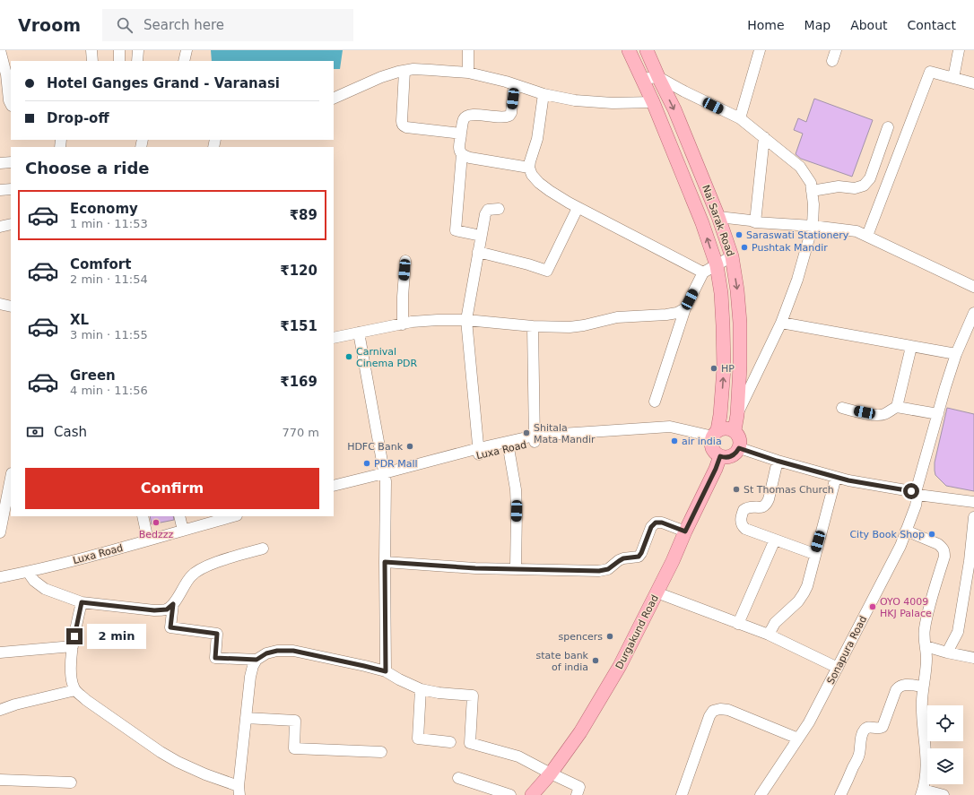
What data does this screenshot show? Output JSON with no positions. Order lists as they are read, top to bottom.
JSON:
{
  "streets": {
    "main road": ["Nai Sarak Road", "Durgakund Road"],
    "street": ["Luxa Road", "Sonapura Road"]
  },
  "crossings": [
    ["Nai Sarak Road", "Luxa Road"]
  ],
  "places": [
    "Saraswati Stationery",
    "Pushtak Mandir",
    "Carnival Cinema PDR",
    "HP",
    "Shitala Mata Mandir",
    "air india",
    "HDFC Bank",
    "PDR Mall",
    "St Thomas Church",
    "Bedzzz",
    "City Book Shop",
    "OYO 4009 HKJ Palace",
    "spencers",
    "state bank of india"
  ],
  "page": {
    "header": "Vroom",
    "search": "Search here",
    "nav": [
      "Home",
      "Map",
      "About",
      "Contact"
    ],
    "banner": ["Hotel Ganges Grand - Varanasi", "Drop-off"],
    "heading": "Choose a ride",
    "list": [
      {
        "name": "Economy",
        "note": "1 min · 11:53",
        "value": "₹89"
      },
      {
        "name": "Comfort",
        "note": "2 min · 11:54",
        "value": "₹120"
      },
      {
        "name": "XL",
        "note": "3 min · 11:55",
        "value": "₹151"
      },
      {
        "name": "Green",
        "note": "4 min · 11:56",
        "value": "₹169"
      }
    ],
    "pay": ["Cash", "770 m"],
    "buttons": "Confirm",
    "bubble": "2 min"
  }
}
